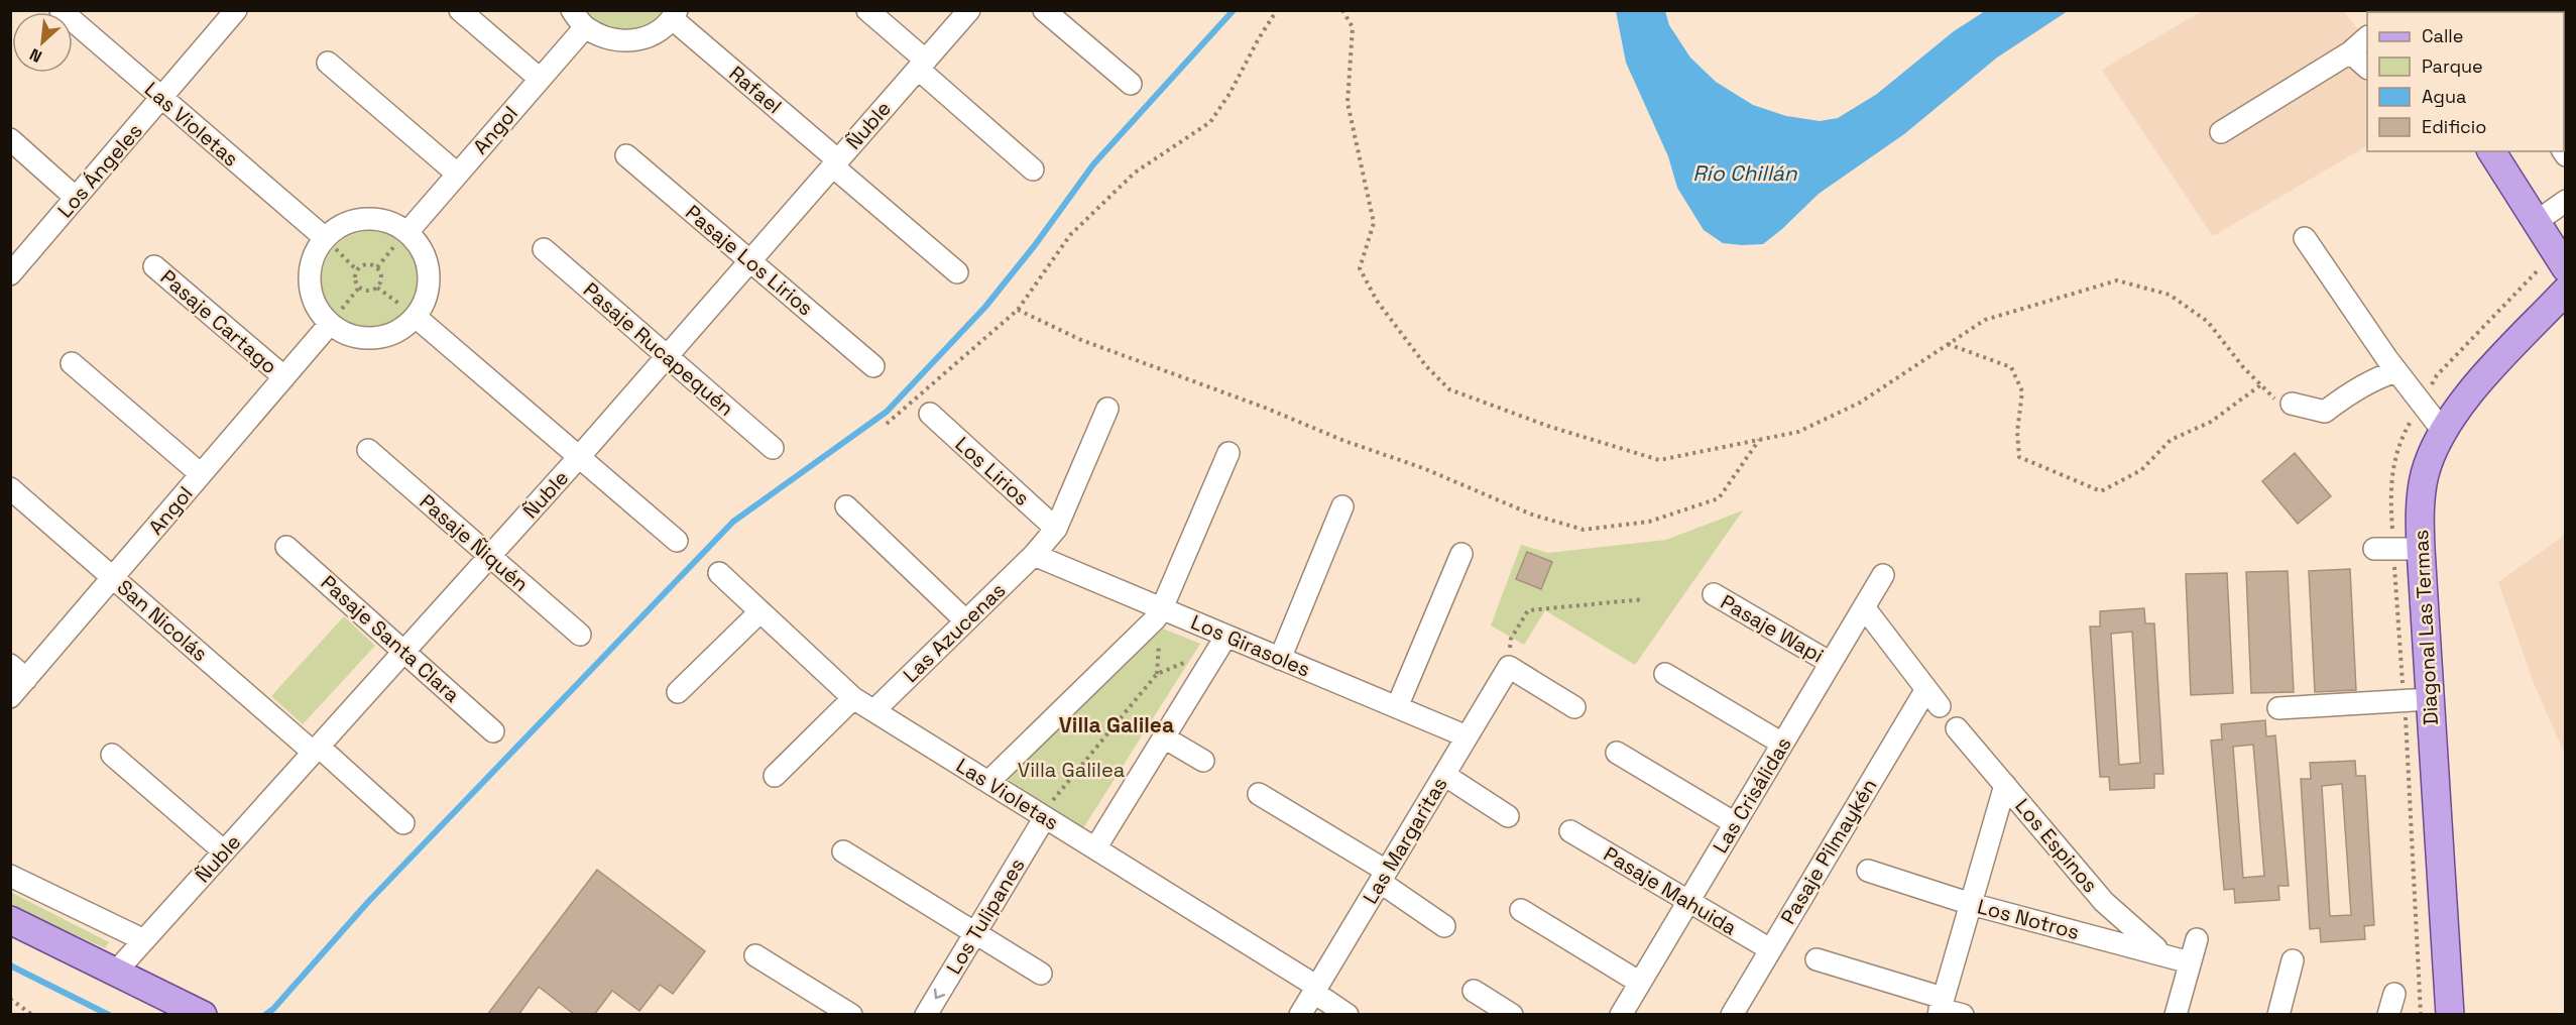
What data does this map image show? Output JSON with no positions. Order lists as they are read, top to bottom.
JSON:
{
  "streets": {
    "main road": ["Diagonal Las Termas"],
    "street": [
      "Rafael",
      "Las Violetas",
      "Ñuble",
      "Angol",
      "Los Ángeles",
      "Pasaje Los Lirios",
      "Pasaje Cartago",
      "Pasaje Rucapequén",
      "Los Lirios",
      "Pasaje Ñiquén",
      "San Nicolás",
      "Pasaje Wapi",
      "Las Azucenas",
      "Pasaje Santa Clara",
      "Los Girasoles",
      "Las Crisálidas",
      "Las Margaritas",
      "Los Espinos",
      "Pasaje Pilmaykén",
      "Pasaje Mahuida",
      "Los Tulipanes",
      "Los Notros"
    ]
  },
  "crossings": [
    ["Rafael", "Ñuble"],
    ["Rafael", "Angol"],
    ["Las Violetas", "Los Ángeles"],
    ["Las Violetas", "Las Azucenas"],
    ["Las Violetas", "Las Margaritas"],
    ["Las Violetas", "Los Tulipanes"],
    ["Ñuble", "Pasaje Los Lirios"],
    ["Ñuble", "Pasaje Rucapequén"],
    ["Ñuble", "Pasaje Ñiquén"],
    ["Ñuble", "San Nicolás"],
    ["Ñuble", "Pasaje Santa Clara"],
    ["Angol", "Pasaje Cartago"],
    ["Angol", "San Nicolás"],
    ["Los Lirios", "Las Azucenas"],
    ["Pasaje Wapi", "Las Crisálidas"],
    ["Las Azucenas", "Los Girasoles"],
    ["Los Girasoles", "Las Margaritas"],
    ["Las Crisálidas", "Pasaje Mahuida"],
    ["Los Espinos", "Los Notros"],
    ["Pasaje Pilmaykén", "Pasaje Mahuida"]
  ],
  "one_way": ["Los Tulipanes"],
  "districts": ["Villa Galilea"],
  "water": ["Río Chillán"],
  "parks": ["Villa Galilea"],
  "legend": [
    "Calle",
    "Parque",
    "Agua",
    "Edificio"
  ],
  "north": "bottom left"
}
